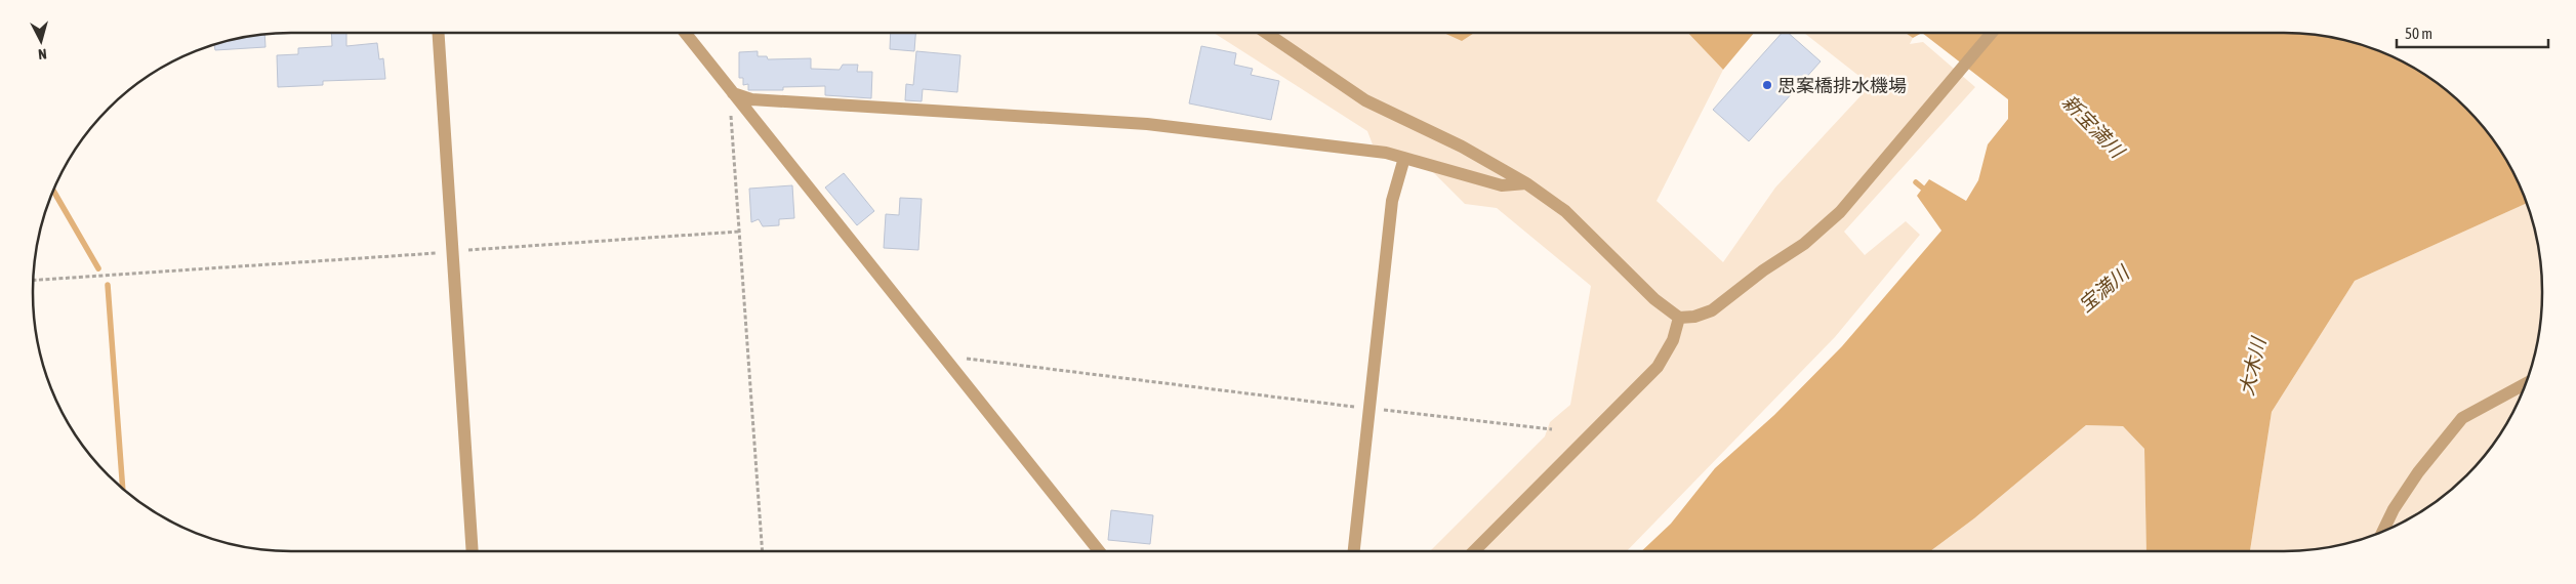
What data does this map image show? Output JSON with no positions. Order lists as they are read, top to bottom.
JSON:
{
  "water": ["新宝満川", "宝満川", "大木川"],
  "places": ["思案橋排水機場"],
  "scale_bar": "50 m",
  "north": "bottom"
}
